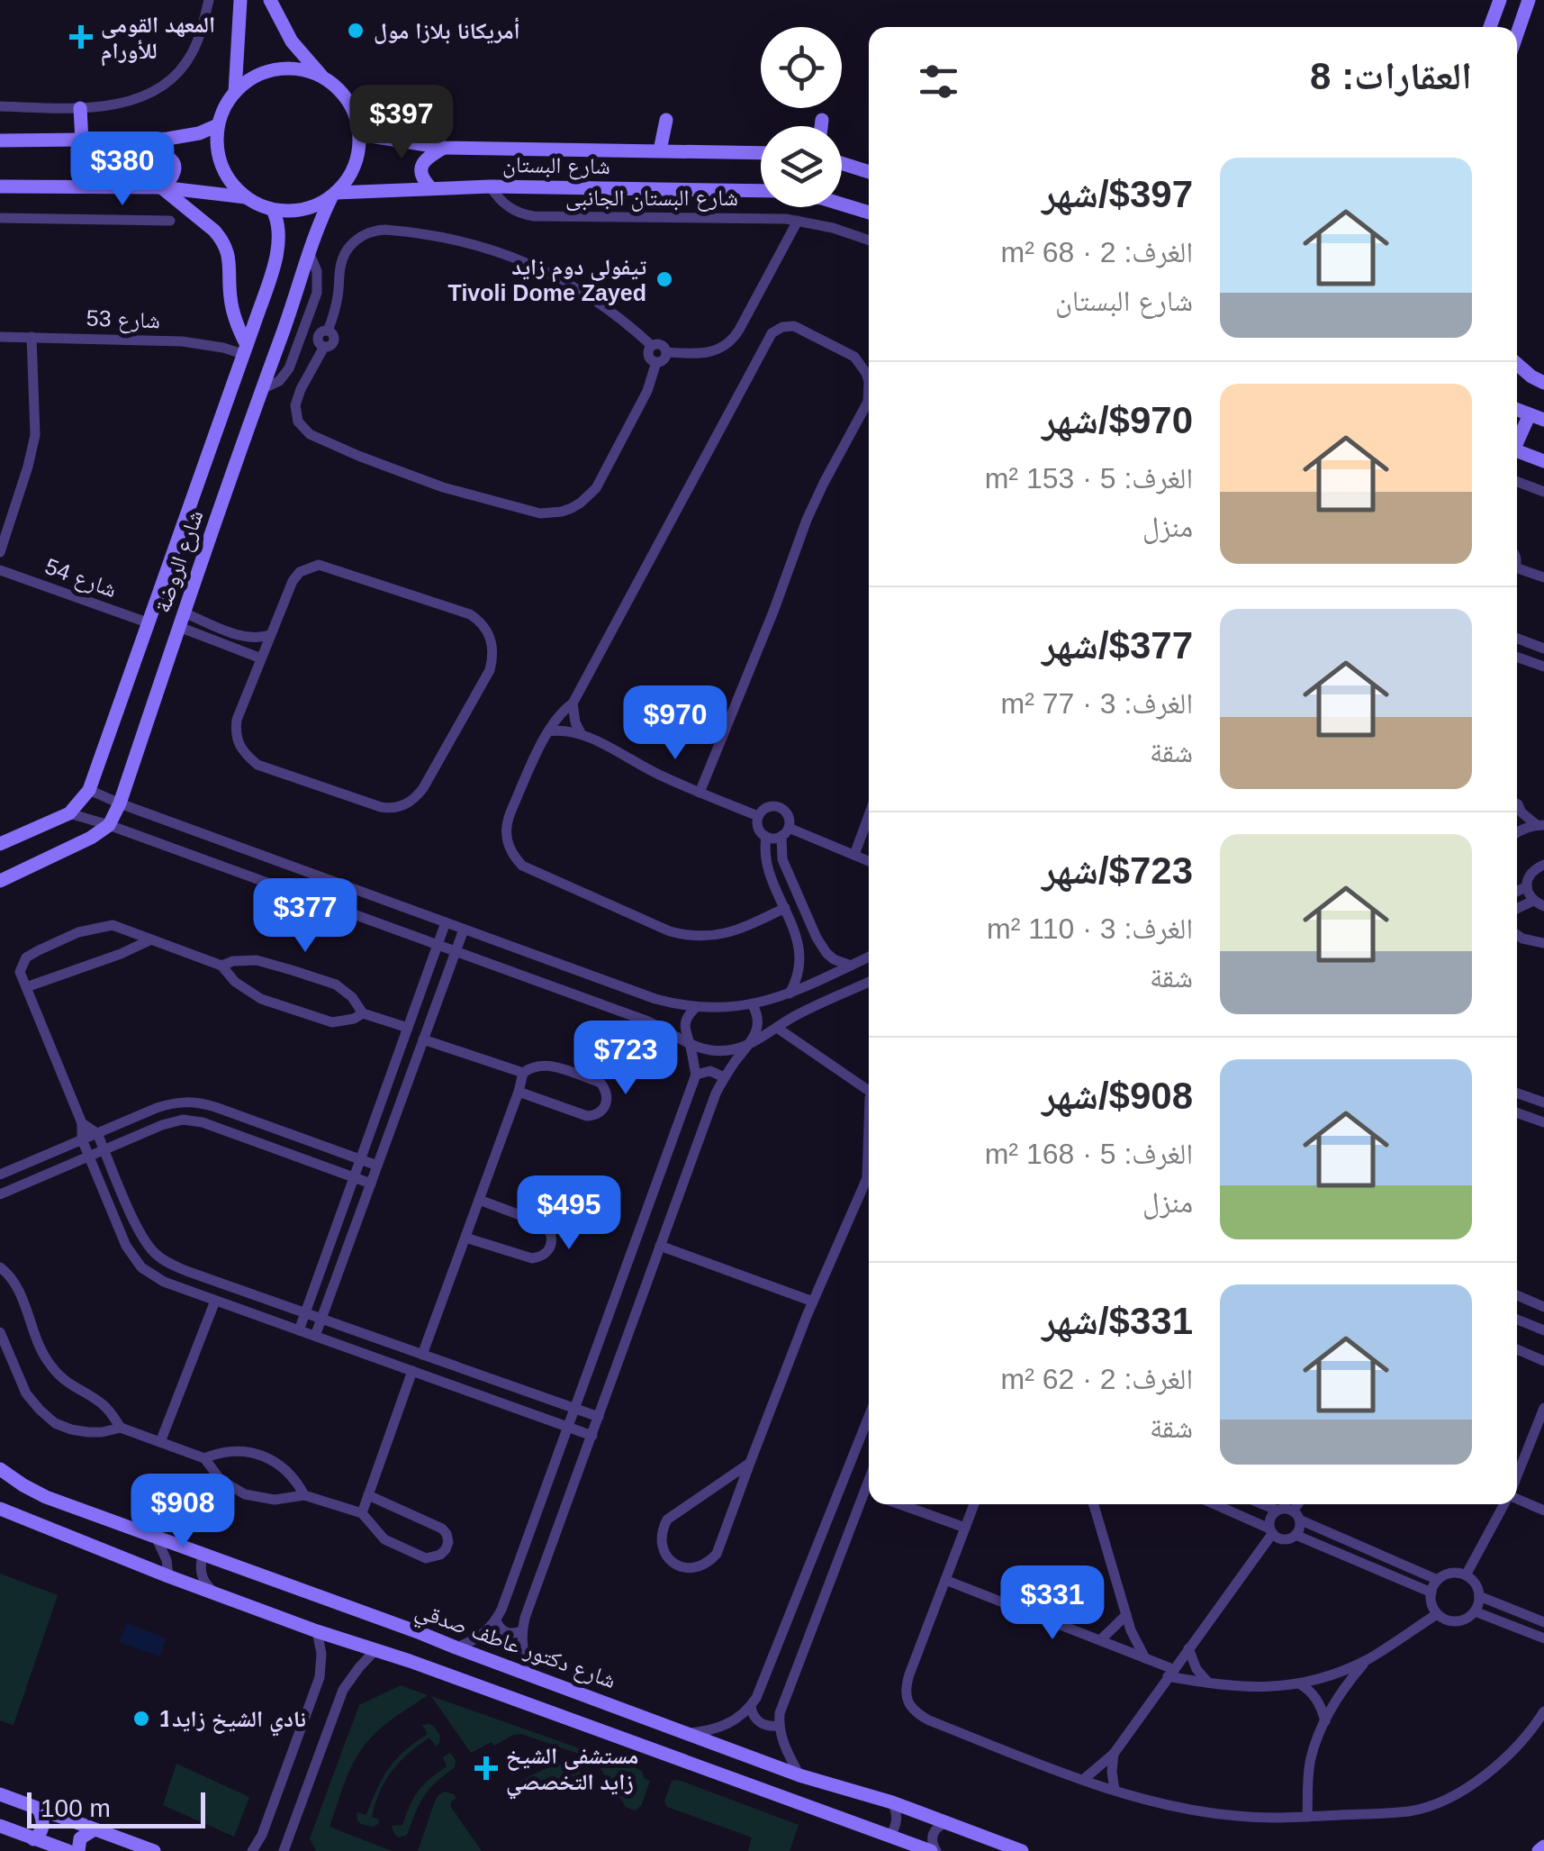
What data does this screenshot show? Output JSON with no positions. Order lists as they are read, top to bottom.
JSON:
{
  "streets": {
    "street": [
      "شارع البستان",
      "شارع البستان الجانبى",
      "شارع 53",
      "شارع الروضة",
      "شارع 54",
      "شارع دكتور عاطف صدقي"
    ]
  },
  "crossings": [
    ["شارع البستان", "شارع البستان الجانبى"],
    ["شارع البستان", "شارع الروضة"],
    ["شارع 53", "شارع الروضة"],
    ["شارع الروضة", "شارع 54"]
  ],
  "places": {
    "other": ["أمريكانا بلازا مول", "تيفولى دوم زايد Tivoli Dome Zayed", "نادي الشيخ زايد1"],
    "health": ["المعهد القومى للأورام", "مستشفى الشيخ زايد التخصصي"]
  },
  "scale_bar": "100 m",
  "page": {
    "heading": "العقارات: 8",
    "price": [
      "$397",
      "$380",
      "$970",
      "$377",
      "$723",
      "$495",
      "$908",
      "$331"
    ],
    "list": [
      {
        "name": "$397/شهر",
        "note": "الغرف: 2 · 68 m² · شارع البستان"
      },
      {
        "name": "$970/شهر",
        "note": "الغرف: 5 · 153 m² · منزل"
      },
      {
        "name": "$377/شهر",
        "note": "الغرف: 3 · 77 m² · شقة"
      },
      {
        "name": "$723/شهر",
        "note": "الغرف: 3 · 110 m² · شقة"
      },
      {
        "name": "$908/شهر",
        "note": "الغرف: 5 · 168 m² · منزل"
      },
      {
        "name": "$331/شهر",
        "note": "الغرف: 2 · 62 m² · شقة"
      }
    ],
    "scale": "100 m"
  }
}
